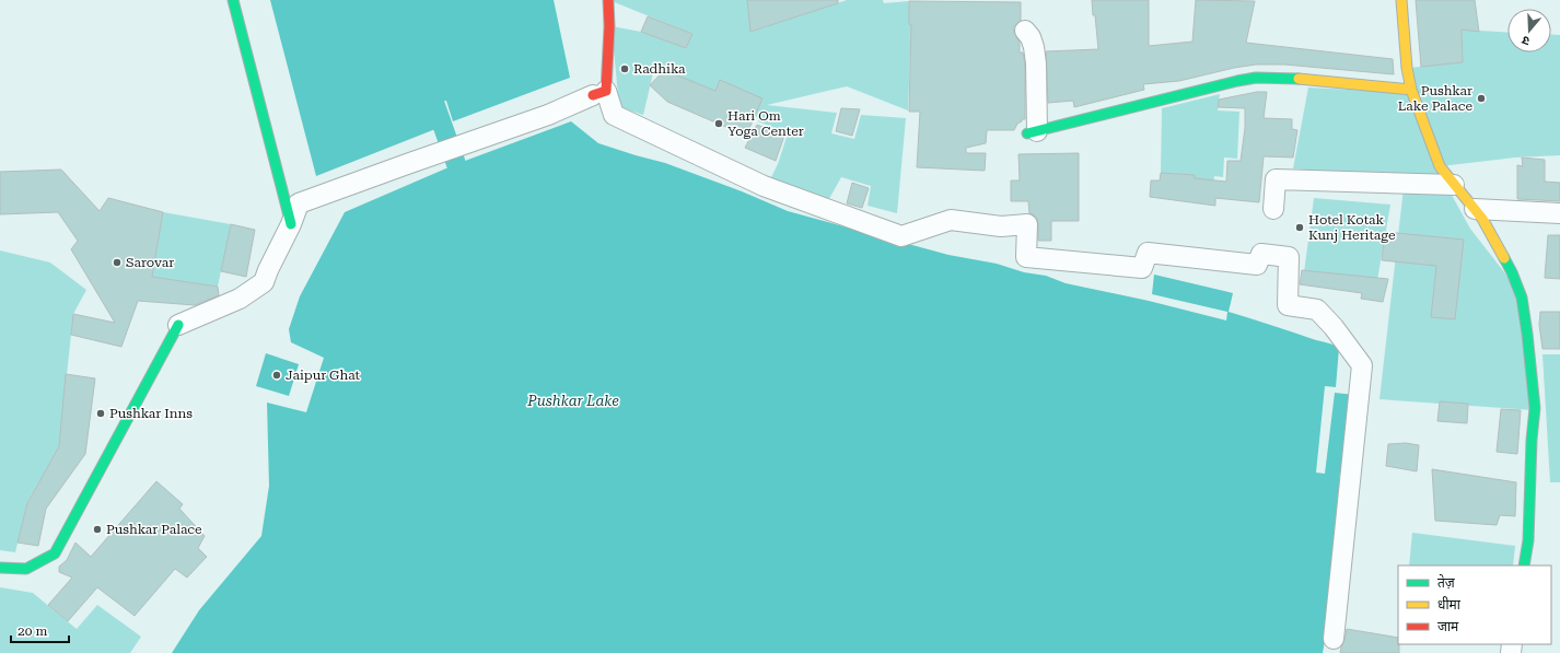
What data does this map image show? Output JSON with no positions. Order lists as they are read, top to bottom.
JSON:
{
  "water": ["Pushkar Lake"],
  "places": [
    "Radhika",
    "Pushkar Lake Palace",
    "Hari Om Yoga Center",
    "Hotel Kotak Kunj Heritage",
    "Sarovar",
    "Jaipur Ghat",
    "Pushkar Inns",
    "Pushkar Palace"
  ],
  "legend": ["तेज़", "धीमा", "जाम"],
  "scale_bar": "20 m",
  "north": "bottom"
}
